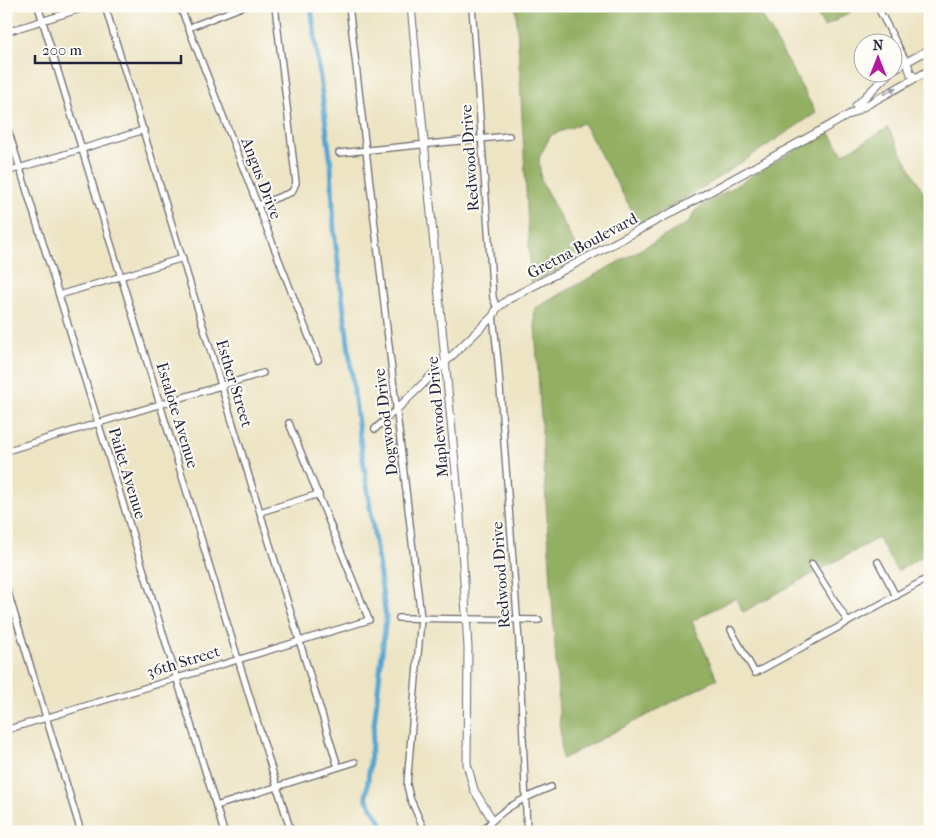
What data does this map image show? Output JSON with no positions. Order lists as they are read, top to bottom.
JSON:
{
  "streets": {
    "street": [
      "Redwood Drive",
      "Angus Drive",
      "Gretna Boulevard",
      "Esther Street",
      "Estalote Avenue",
      "Maplewood Drive",
      "Dogwood Drive",
      "Pailet Avenue",
      "36th Street"
    ]
  },
  "crossings": [
    ["Redwood Drive", "Gretna Boulevard"],
    ["Esther Street", "36th Street"],
    ["Estalote Avenue", "36th Street"],
    ["Pailet Avenue", "36th Street"]
  ],
  "scale_bar": "200 m",
  "north": "top"
}
